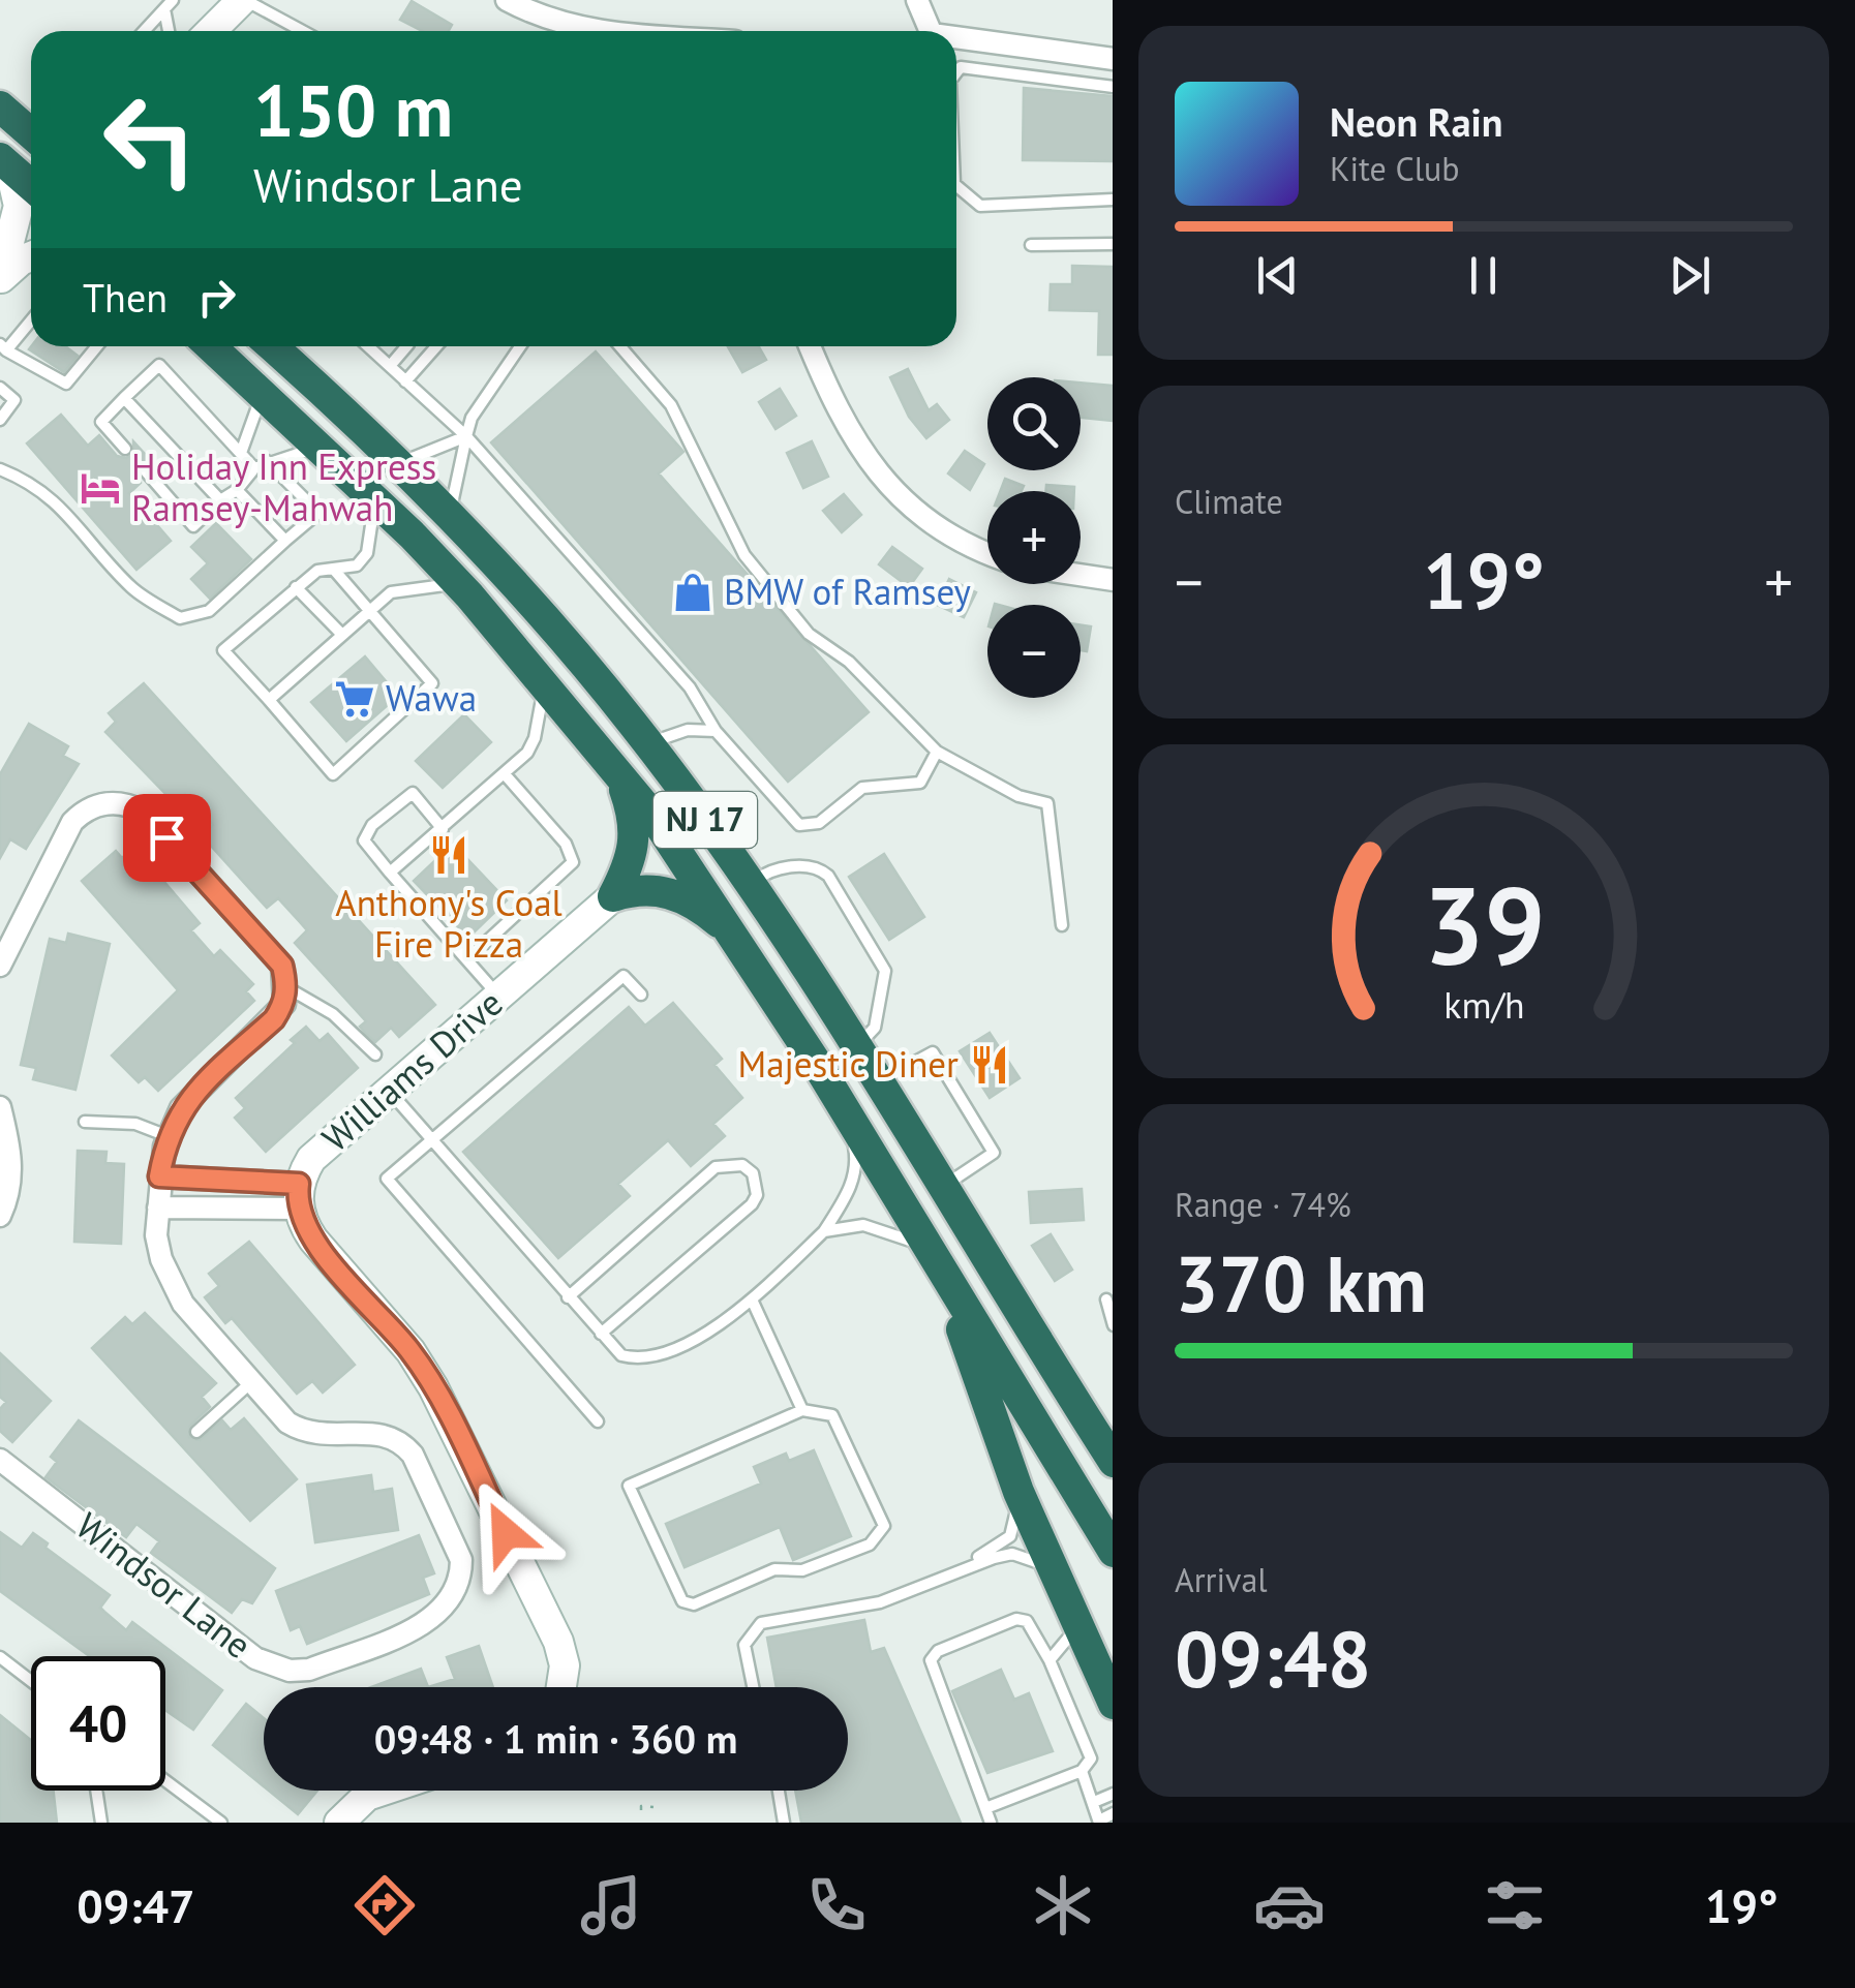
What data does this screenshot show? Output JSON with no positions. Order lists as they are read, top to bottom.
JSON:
{
  "streets": {
    "highway": ["NJ 17"],
    "street": ["Williams Drive", "Windsor Lane"]
  },
  "places": {
    "hotel": ["Holiday Inn Express Ramsey-Mahwah"],
    "shop": ["BMW of Ramsey"],
    "supermarket": ["Wawa"],
    "restaurant": ["Anthony's Coal Fire Pizza", "Majestic Diner"]
  },
  "page": {
    "turn": ["150 m", "Windsor Lane"],
    "song": ["Neon Rain", "Kite Club"],
    "then": "Then",
    "map_buttons": ["+", "−"],
    "tile": [
      "Climate",
      ["Range · 74%", "370 km"],
      ["Arrival", "09:48"]
    ],
    "heat": ["−", "19°", "+"],
    "limit": "40",
    "trip": "09:48 · 1 min · 360 m",
    "tabs": ["09:47", "19°"],
    "gauge": ["39", "km/h"]
  }
}
